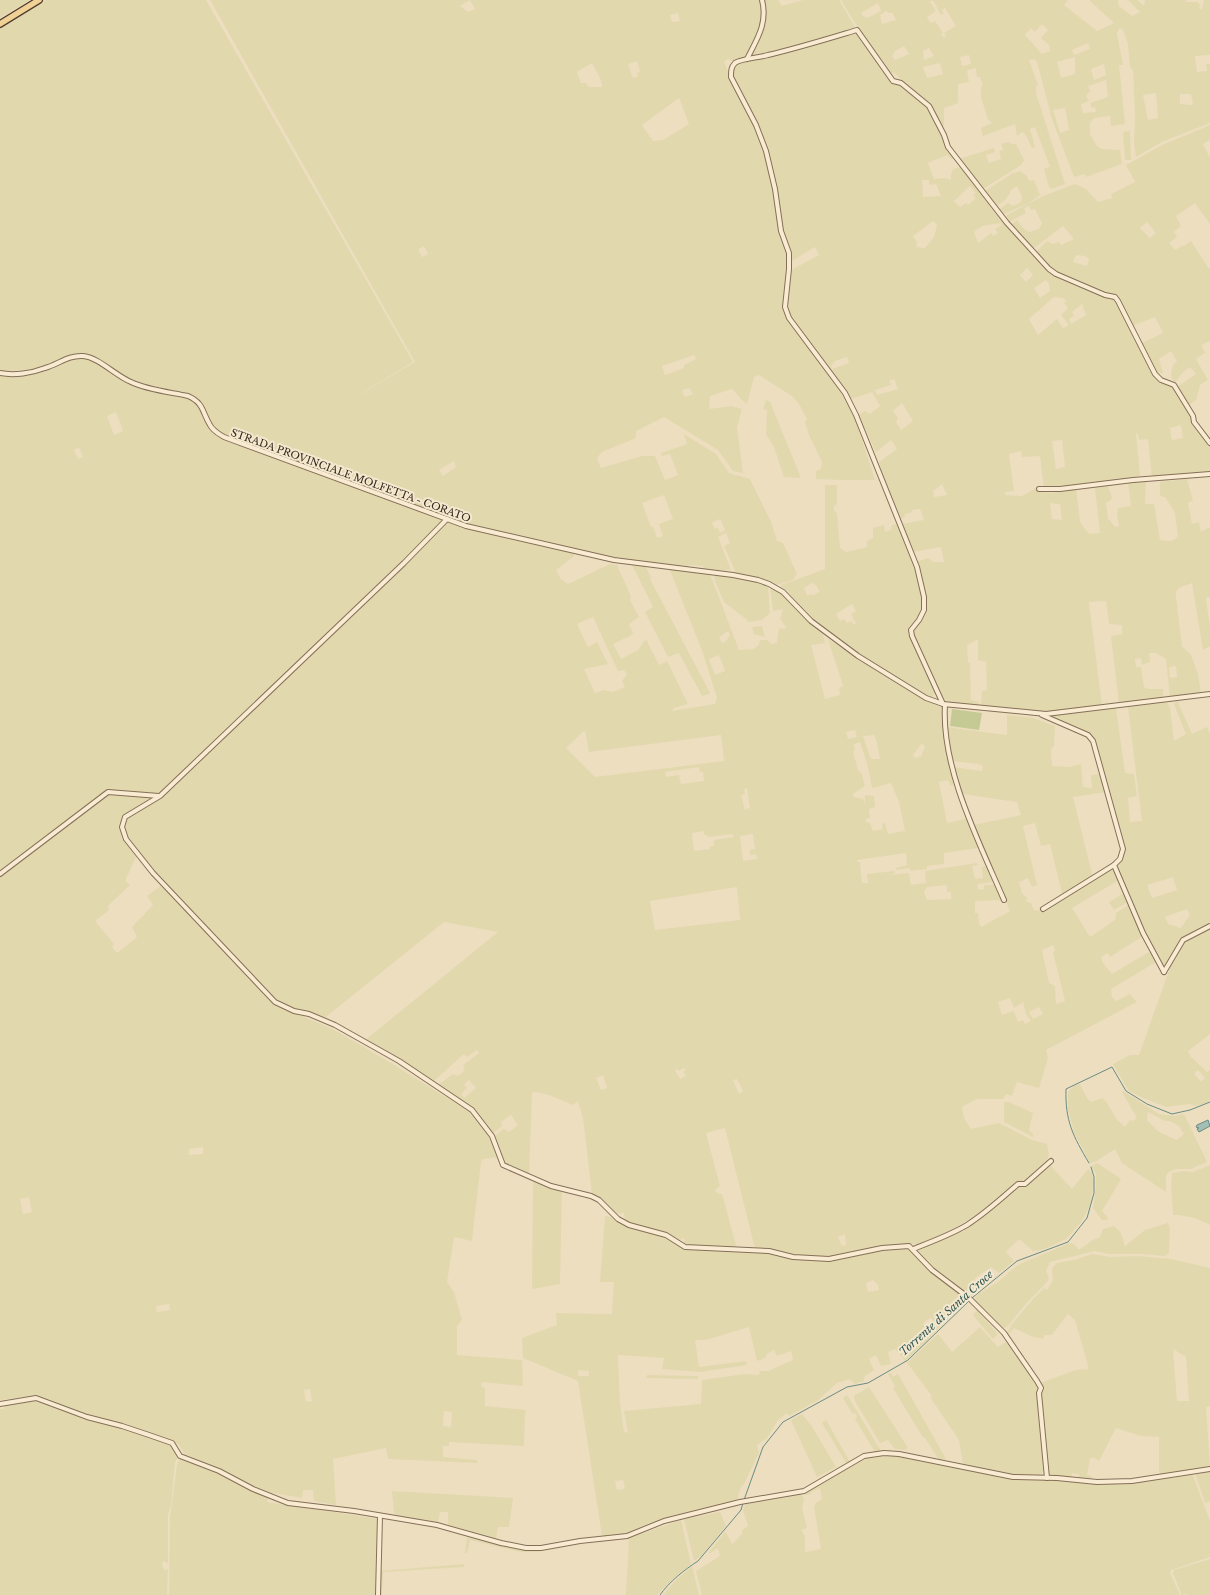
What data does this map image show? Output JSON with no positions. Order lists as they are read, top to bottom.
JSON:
{
  "streets": {
    "street": ["STRADA PROVINCIALE MOLFETTA - CORATO"]
  },
  "water": ["Torrente di Santa Croce"]
}
